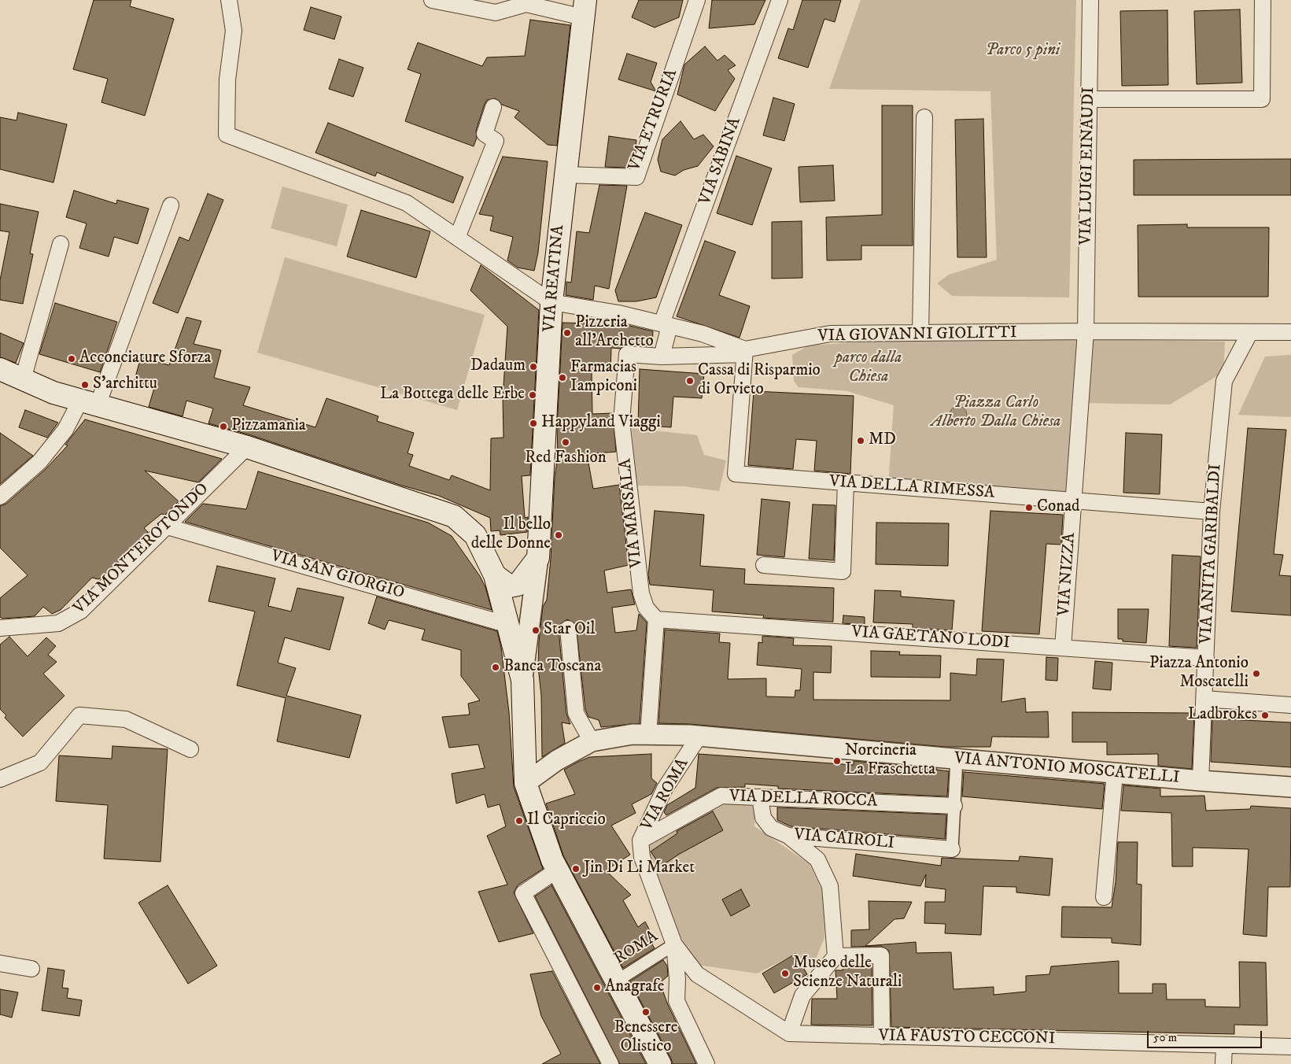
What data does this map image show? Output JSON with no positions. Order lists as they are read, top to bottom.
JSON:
{
  "streets": {
    "main road": ["VIA REATINA"],
    "street": [
      "VIA ETRURIA",
      "VIA SABINA",
      "VIA LUIGI EINAUDI",
      "VIA GIOVANNI GIOLITTI",
      "VIA DELLA RIMESSA",
      "VIA MARSALA",
      "VIA MONTEROTONDO",
      "VIA ANITA GARIBALDI",
      "VIA NIZZA",
      "VIA SAN GIORGIO",
      "VIA GAETANO LODI",
      "VIA ANTONIO MOSCATELLI",
      "VIA ROMA",
      "VIA DELLA ROCCA",
      "VIA CAIROLI",
      "ROMA",
      "VIA FAUSTO CECCONI"
    ]
  },
  "crossings": [
    ["VIA ETRURIA", "VIA REATINA"],
    ["VIA LUIGI EINAUDI", "VIA GIOVANNI GIOLITTI"],
    ["VIA GIOVANNI GIOLITTI", "VIA DELLA RIMESSA"],
    ["VIA GIOVANNI GIOLITTI", "VIA MARSALA"],
    ["VIA GIOVANNI GIOLITTI", "VIA ANITA GARIBALDI"],
    ["VIA DELLA RIMESSA", "VIA ANITA GARIBALDI"],
    ["VIA DELLA RIMESSA", "VIA NIZZA"],
    ["VIA MARSALA", "VIA GAETANO LODI"],
    ["VIA MONTEROTONDO", "VIA SAN GIORGIO"],
    ["VIA ANITA GARIBALDI", "VIA GAETANO LODI"],
    ["VIA ANITA GARIBALDI", "VIA ANTONIO MOSCATELLI"],
    ["VIA NIZZA", "VIA GAETANO LODI"],
    ["VIA ANTONIO MOSCATELLI", "VIA ROMA"],
    ["VIA ROMA", "VIA DELLA ROCCA"],
    ["VIA ROMA", "ROMA"],
    ["VIA DELLA ROCCA", "VIA CAIROLI"]
  ],
  "parks": ["Parco 5 pini", "parco dalla Chiesa", "Piazza Carlo Alberto Dalla Chiesa"],
  "places": [
    "Pizzeria all'Archetto",
    "Acconciature Sforza",
    "Dadaum",
    "Farmacias Iampiconi",
    "Cassa di Risparmio di Orvieto",
    "S'archittu",
    "La Bottega delle Erbe",
    "Happyland Viaggi",
    "Pizzamania",
    "MD",
    "Red Fashion",
    "Conad",
    "Il bello delle Donne",
    "Star Oil",
    "Banca Toscana",
    "Piazza Antonio Moscatelli",
    "Ladbrokes",
    "Norcineria La Fraschetta",
    "Il Capriccio",
    "Jin Di Li Market",
    "Museo delle Scienze Naturali",
    "Anagrafe",
    "Benessere Olistico"
  ],
  "scale_bar": "50 m"
}
